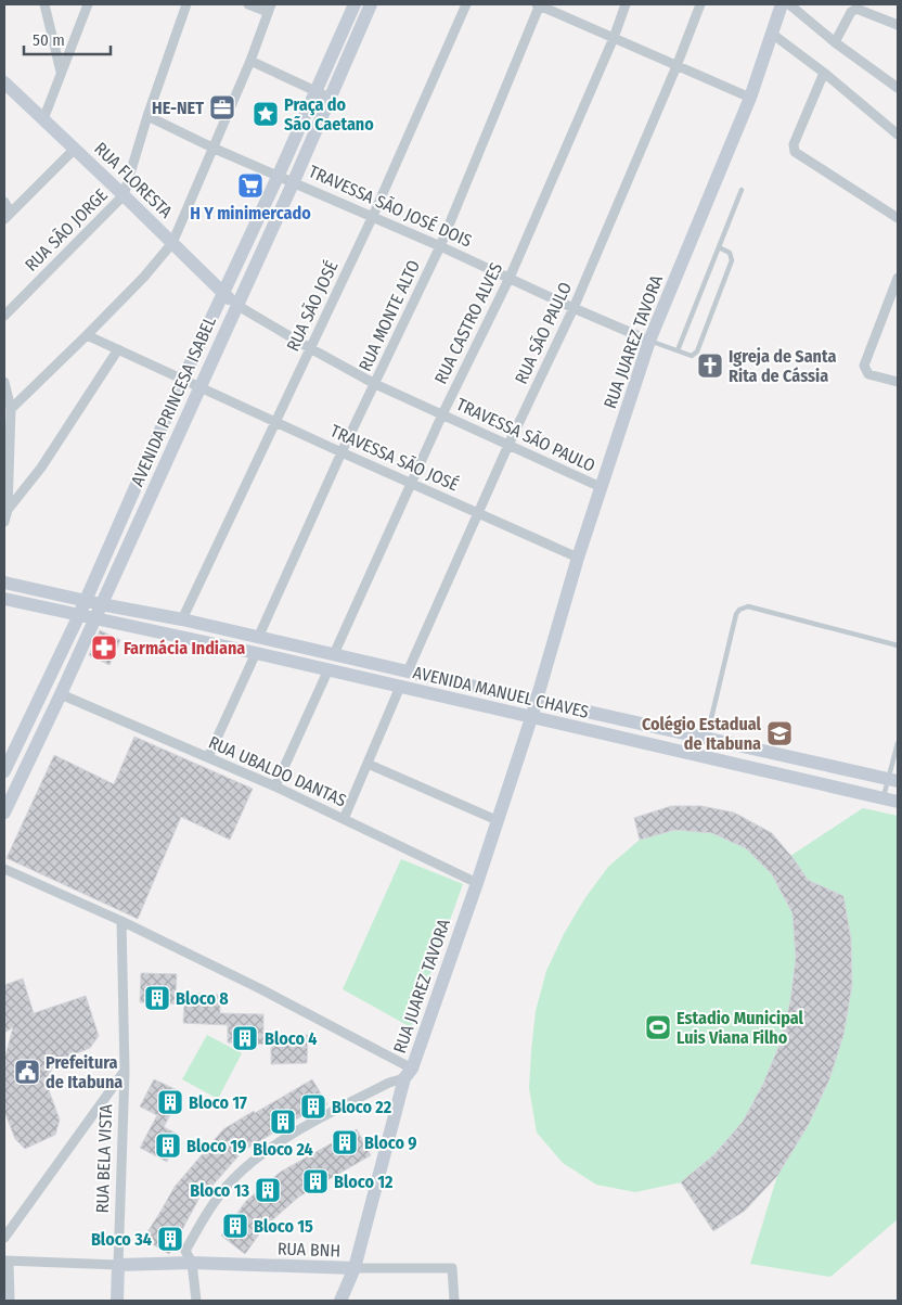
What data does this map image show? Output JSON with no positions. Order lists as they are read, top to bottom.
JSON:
{
  "streets": {
    "street": [
      "RUA FLORESTA",
      "TRAVESSA SÃO JOSÉ DOIS",
      "RUA SÃO JORGE",
      "RUA SÃO JOSÉ",
      "RUA MONTE ALTO",
      "RUA CASTRO ALVES",
      "RUA SÃO PAULO",
      "RUA JUAREZ TAVORA",
      "AVENIDA PRINCESA ISABEL",
      "TRAVESSA SÃO PAULO",
      "TRAVESSA SÃO JOSÉ",
      "AVENIDA MANUEL CHAVES",
      "RUA UBALDO DANTAS",
      "RUA BELA VISTA",
      "RUA BNH"
    ]
  },
  "crossings": [
    ["RUA FLORESTA", "RUA SÃO JORGE"],
    ["RUA FLORESTA", "AVENIDA PRINCESA ISABEL"],
    ["RUA FLORESTA", "TRAVESSA SÃO PAULO"],
    ["TRAVESSA SÃO JOSÉ DOIS", "RUA SÃO JORGE"],
    ["TRAVESSA SÃO JOSÉ DOIS", "RUA SÃO JOSÉ"],
    ["TRAVESSA SÃO JOSÉ DOIS", "RUA MONTE ALTO"],
    ["TRAVESSA SÃO JOSÉ DOIS", "RUA CASTRO ALVES"],
    ["TRAVESSA SÃO JOSÉ DOIS", "RUA SÃO PAULO"],
    ["TRAVESSA SÃO JOSÉ DOIS", "RUA JUAREZ TAVORA"],
    ["TRAVESSA SÃO JOSÉ DOIS", "AVENIDA PRINCESA ISABEL"],
    ["RUA SÃO JOSÉ", "TRAVESSA SÃO PAULO"],
    ["RUA SÃO JOSÉ", "TRAVESSA SÃO JOSÉ"],
    ["RUA SÃO JOSÉ", "AVENIDA MANUEL CHAVES"],
    ["RUA MONTE ALTO", "TRAVESSA SÃO PAULO"],
    ["RUA MONTE ALTO", "TRAVESSA SÃO JOSÉ"],
    ["RUA MONTE ALTO", "AVENIDA MANUEL CHAVES"],
    ["RUA CASTRO ALVES", "TRAVESSA SÃO PAULO"],
    ["RUA CASTRO ALVES", "TRAVESSA SÃO JOSÉ"],
    ["RUA CASTRO ALVES", "AVENIDA MANUEL CHAVES"],
    ["RUA SÃO PAULO", "TRAVESSA SÃO PAULO"],
    ["RUA SÃO PAULO", "TRAVESSA SÃO JOSÉ"],
    ["RUA SÃO PAULO", "AVENIDA MANUEL CHAVES"],
    ["RUA JUAREZ TAVORA", "TRAVESSA SÃO PAULO"],
    ["RUA JUAREZ TAVORA", "TRAVESSA SÃO JOSÉ"],
    ["RUA JUAREZ TAVORA", "AVENIDA MANUEL CHAVES"],
    ["RUA JUAREZ TAVORA", "RUA UBALDO DANTAS"],
    ["RUA JUAREZ TAVORA", "RUA BNH"],
    ["AVENIDA PRINCESA ISABEL", "TRAVESSA SÃO PAULO"],
    ["AVENIDA PRINCESA ISABEL", "TRAVESSA SÃO JOSÉ"],
    ["AVENIDA PRINCESA ISABEL", "AVENIDA MANUEL CHAVES"],
    ["AVENIDA PRINCESA ISABEL", "RUA UBALDO DANTAS"],
    ["RUA BELA VISTA", "RUA BNH"]
  ],
  "places": {
    "office": ["HE-NET"],
    "place": ["Praça do São Caetano"],
    "supermarket": ["H Y minimercado"],
    "church": ["Igreja de Santa Rita de Cássia"],
    "pharmacy": ["Farmácia Indiana"],
    "school or university": ["Colégio Estadual de Itabuna"],
    "building": [
      "Bloco 8",
      "Bloco 4",
      "Bloco 17",
      "Bloco 22",
      "Bloco 24",
      "Bloco 9",
      "Bloco 19",
      "Bloco 12",
      "Bloco 13",
      "Bloco 15",
      "Bloco 34"
    ],
    "sports": ["Estadio Municipal Luis Viana Filho"],
    "public building": ["Prefeitura de Itabuna"]
  },
  "scale_bar": "50 m"
}
